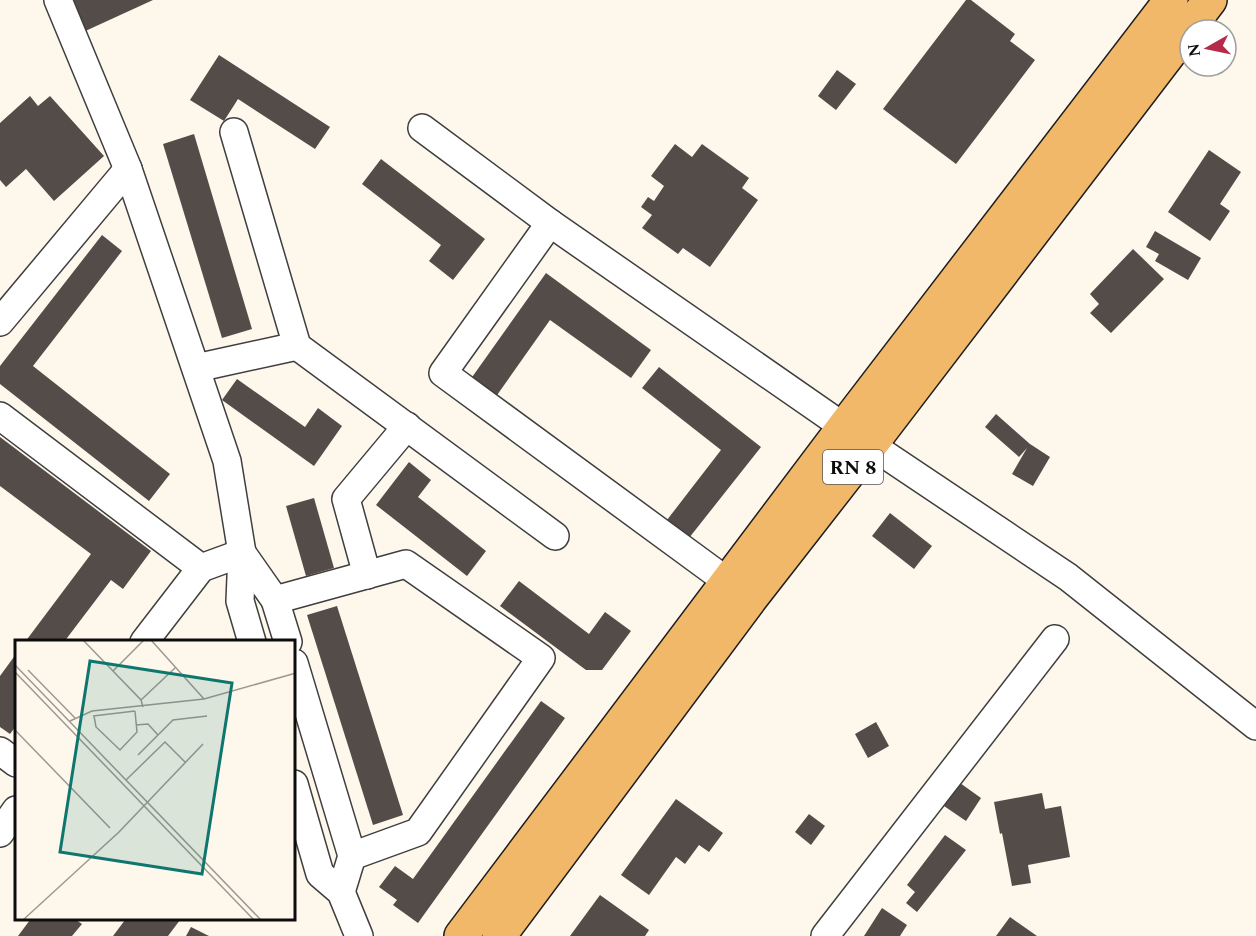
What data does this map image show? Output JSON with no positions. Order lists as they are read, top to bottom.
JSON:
{
  "streets": {
    "main road": ["RN 8"]
  },
  "north": "left"
}
